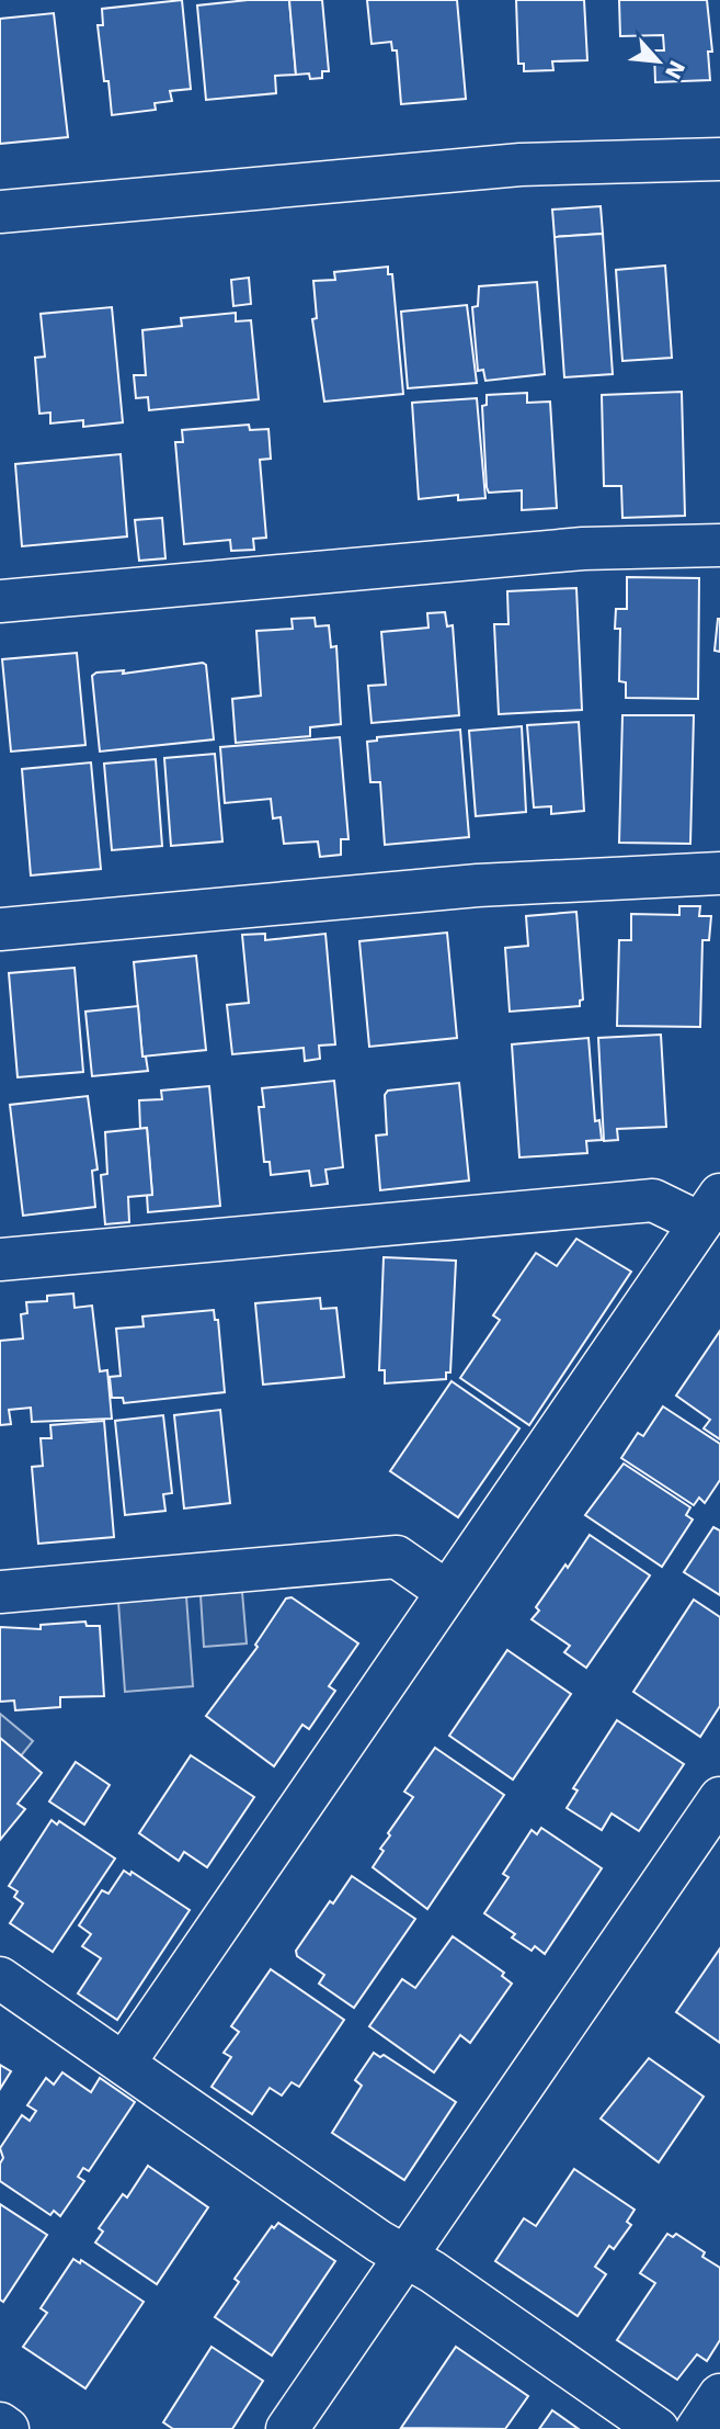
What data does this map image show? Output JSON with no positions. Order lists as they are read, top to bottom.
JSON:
{
  "north": "bottom right"
}
